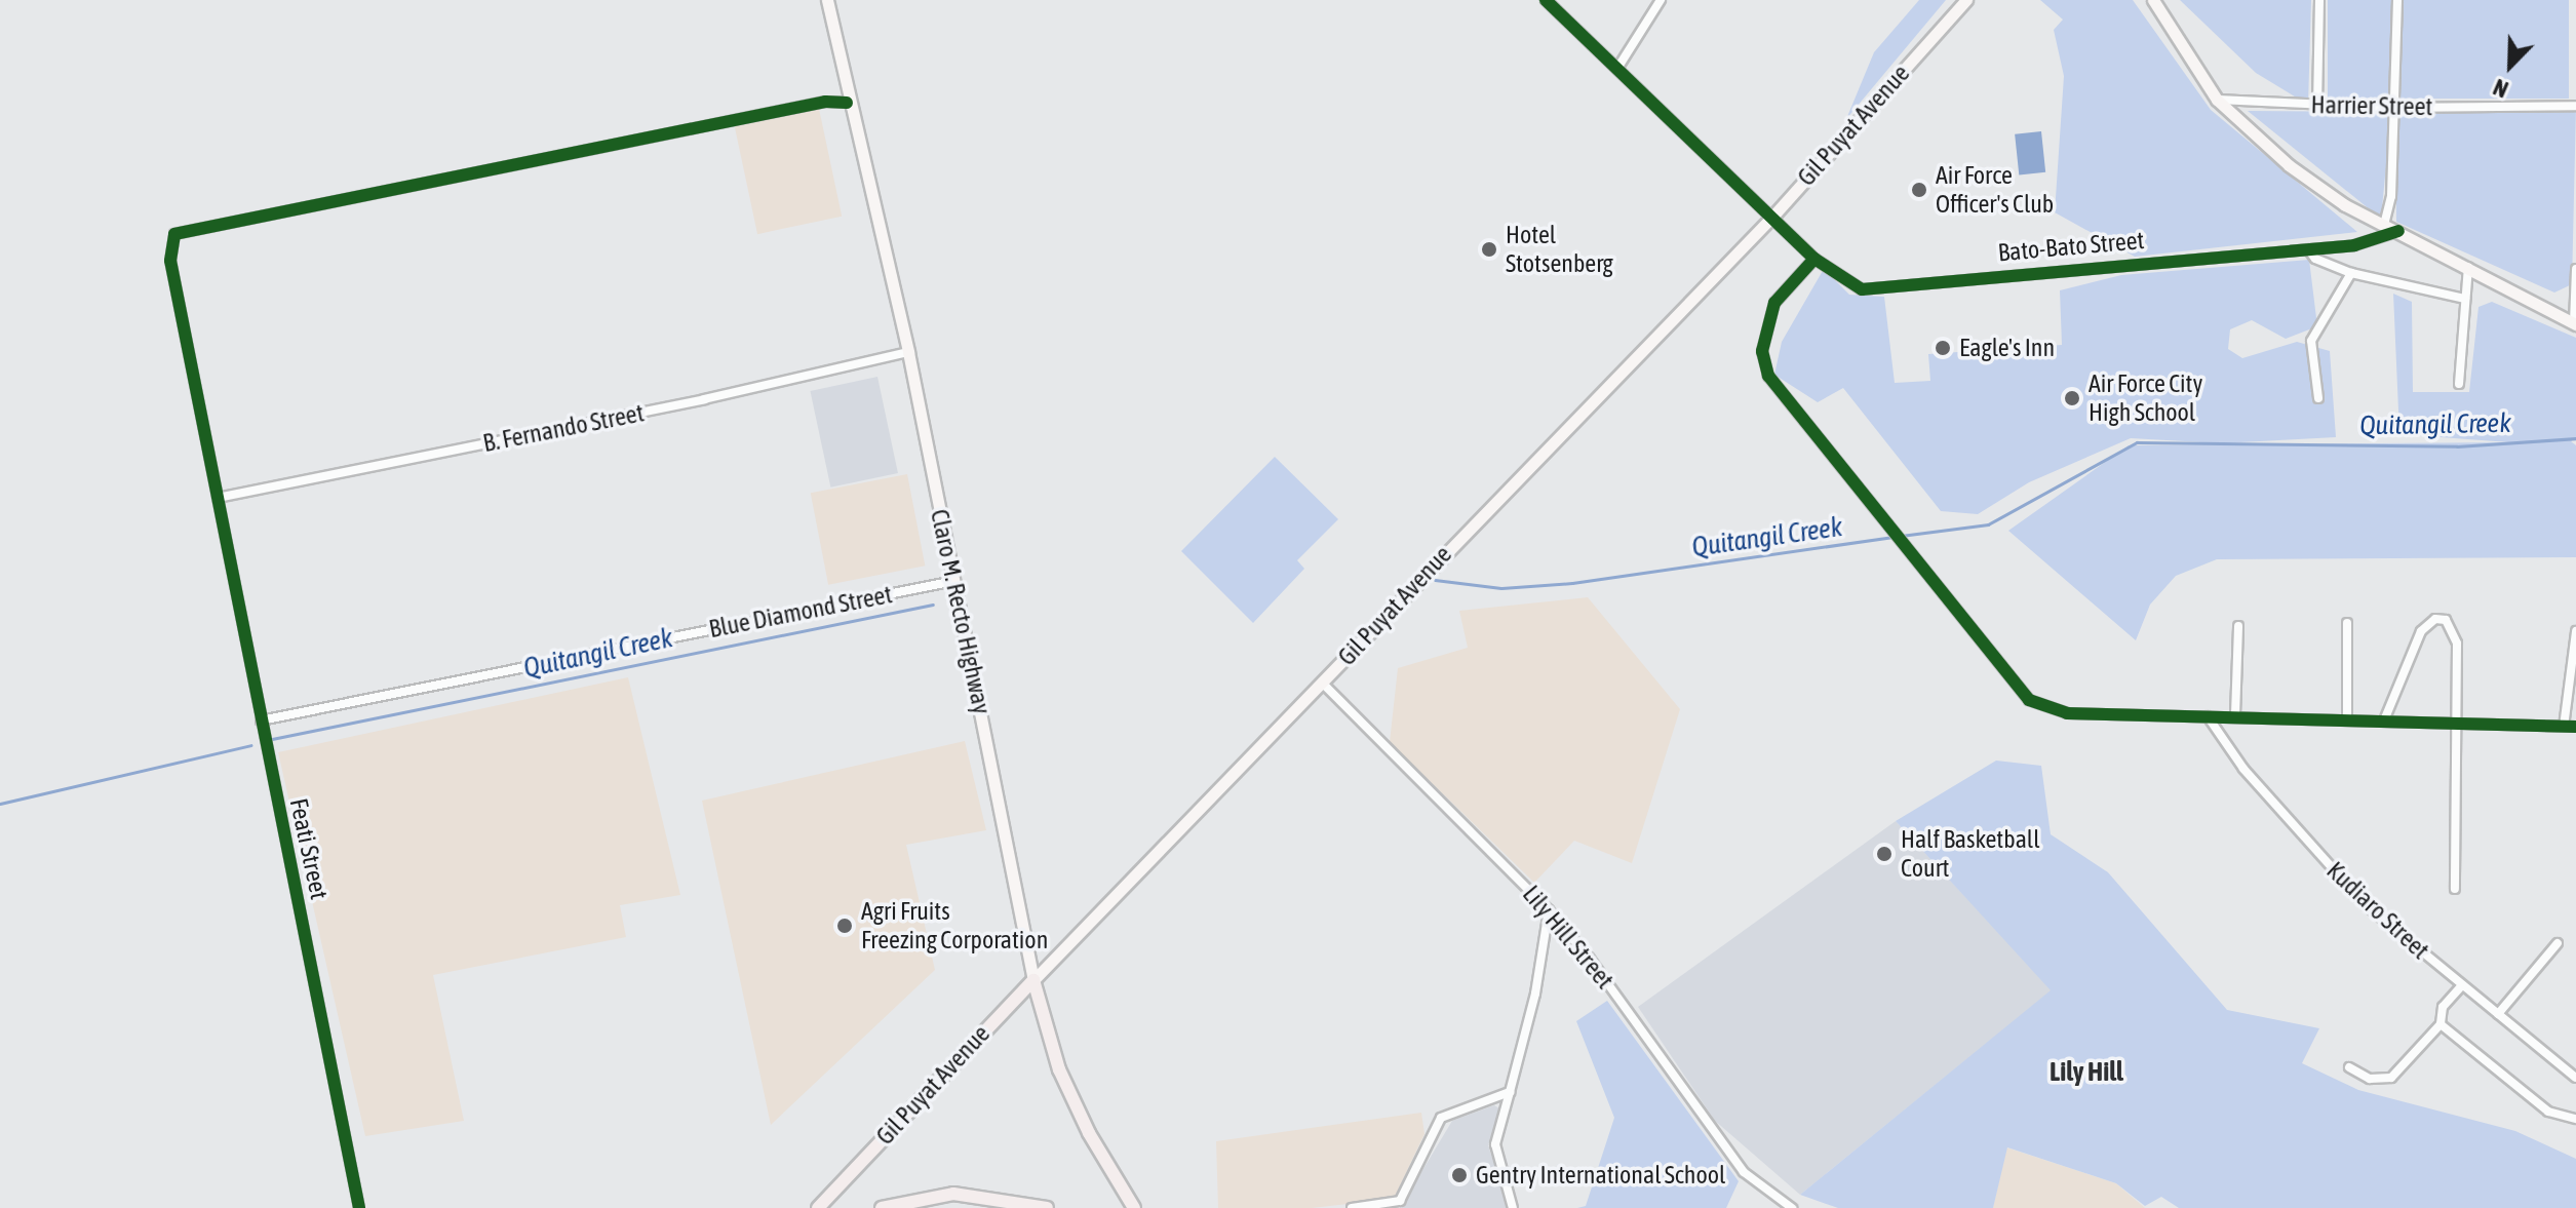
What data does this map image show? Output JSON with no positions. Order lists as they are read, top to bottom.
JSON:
{
  "streets": {
    "main road": ["Gil Puyat Avenue", "Claro M. Recto Highway"],
    "street": [
      "Harrier Street",
      "Bato-Bato Street",
      "B. Fernando Street",
      "Blue Diamond Street",
      "Feati Street",
      "Kudiaro Street",
      "Lily Hill Street"
    ]
  },
  "crossings": [
    ["Gil Puyat Avenue", "Bato-Bato Street"],
    ["Gil Puyat Avenue", "Claro M. Recto Highway"],
    ["Gil Puyat Avenue", "Lily Hill Street"],
    ["B. Fernando Street", "Claro M. Recto Highway"],
    ["B. Fernando Street", "Feati Street"],
    ["Blue Diamond Street", "Claro M. Recto Highway"],
    ["Blue Diamond Street", "Feati Street"],
    ["Claro M. Recto Highway", "Feati Street"]
  ],
  "districts": ["Lily Hill"],
  "water": ["Quitangil Creek"],
  "places": [
    "Air Force Officer's Club",
    "Hotel Stotsenberg",
    "Eagle's Inn",
    "Air Force City High School",
    "Half Basketball Court",
    "Agri Fruits Freezing Corporation",
    "Gentry International School"
  ],
  "north": "bottom left"
}
